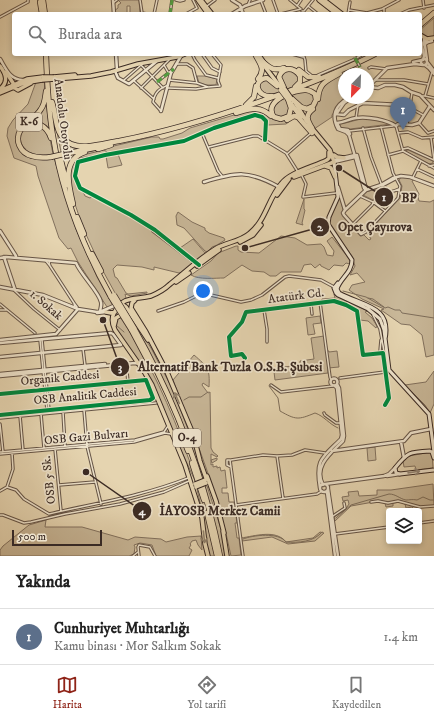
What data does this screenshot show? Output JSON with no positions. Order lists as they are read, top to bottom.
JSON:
{
  "streets": {
    "highway": ["Anadolu Otoyolu", "K-6", "O-4"],
    "street": [
      "Atatürk Cd.",
      "1. Sokak",
      "Organik Caddesi",
      "OSB Analitik Caddesi",
      "OSB Gazi Bulvarı",
      "OSB 5 Sk."
    ]
  },
  "crossings": [
    ["Anadolu Otoyolu", "K-6"],
    ["Anadolu Otoyolu", "O-4"],
    ["Organik Caddesi", "OSB Analitik Caddesi"],
    ["OSB Gazi Bulvarı", "OSB 5 Sk."]
  ],
  "places": [
    "BP",
    "Opet Çayırova",
    "Alternatif Bank Tuzla O.S.B. Şubesi",
    "İAYOSB Merkez Camii"
  ],
  "scale_bar": "500 m",
  "north": "bottom left",
  "page": {
    "search": "Burada ara",
    "pins": "1",
    "scale": "500 m",
    "heading": "Yakında",
    "list": [
      {
        "mark": "1",
        "name": "Cunhuriyet Muhtarlığı",
        "note": "Kamu binası · Mor Salkım Sokak",
        "value": "1.4 km"
      }
    ],
    "nav": ["Harita", "Yol tarifi", "Kaydedilen"]
  }
}
